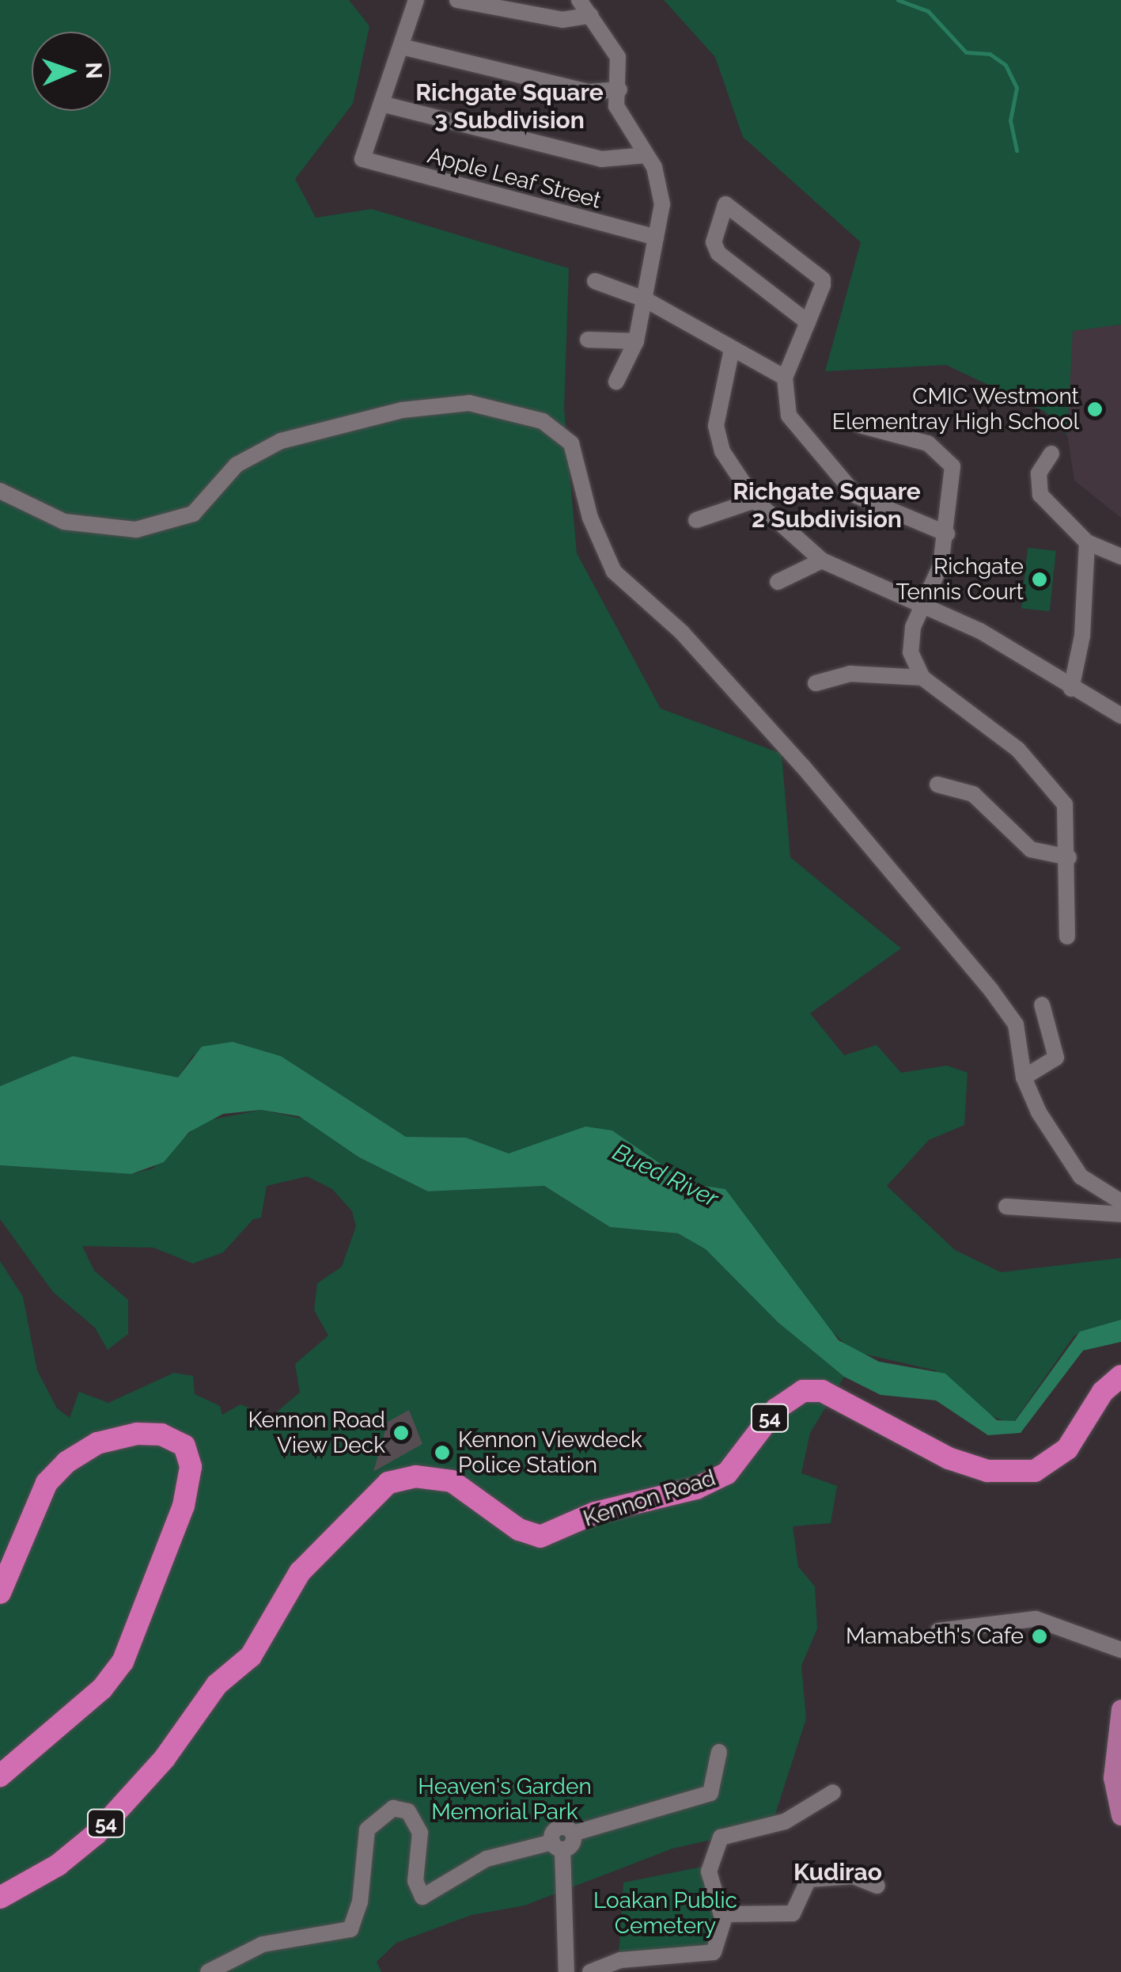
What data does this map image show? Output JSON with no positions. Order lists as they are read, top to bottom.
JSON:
{
  "streets": {
    "highway": ["54", "Kennon Road"],
    "street": ["Apple Leaf Street"]
  },
  "districts": ["Richgate Square 3 Subdivision", "Richgate Square 2 Subdivision", "Kudirao"],
  "water": ["Bued River"],
  "parks": ["Heaven's Garden Memorial Park", "Loakan Public Cemetery"],
  "places": [
    "CMIC Westmont Elementray High School",
    "Richgate Tennis Court",
    "Kennon Road View Deck",
    "Kennon Viewdeck Police Station",
    "Mamabeth's Cafe"
  ],
  "north": "right"
}
